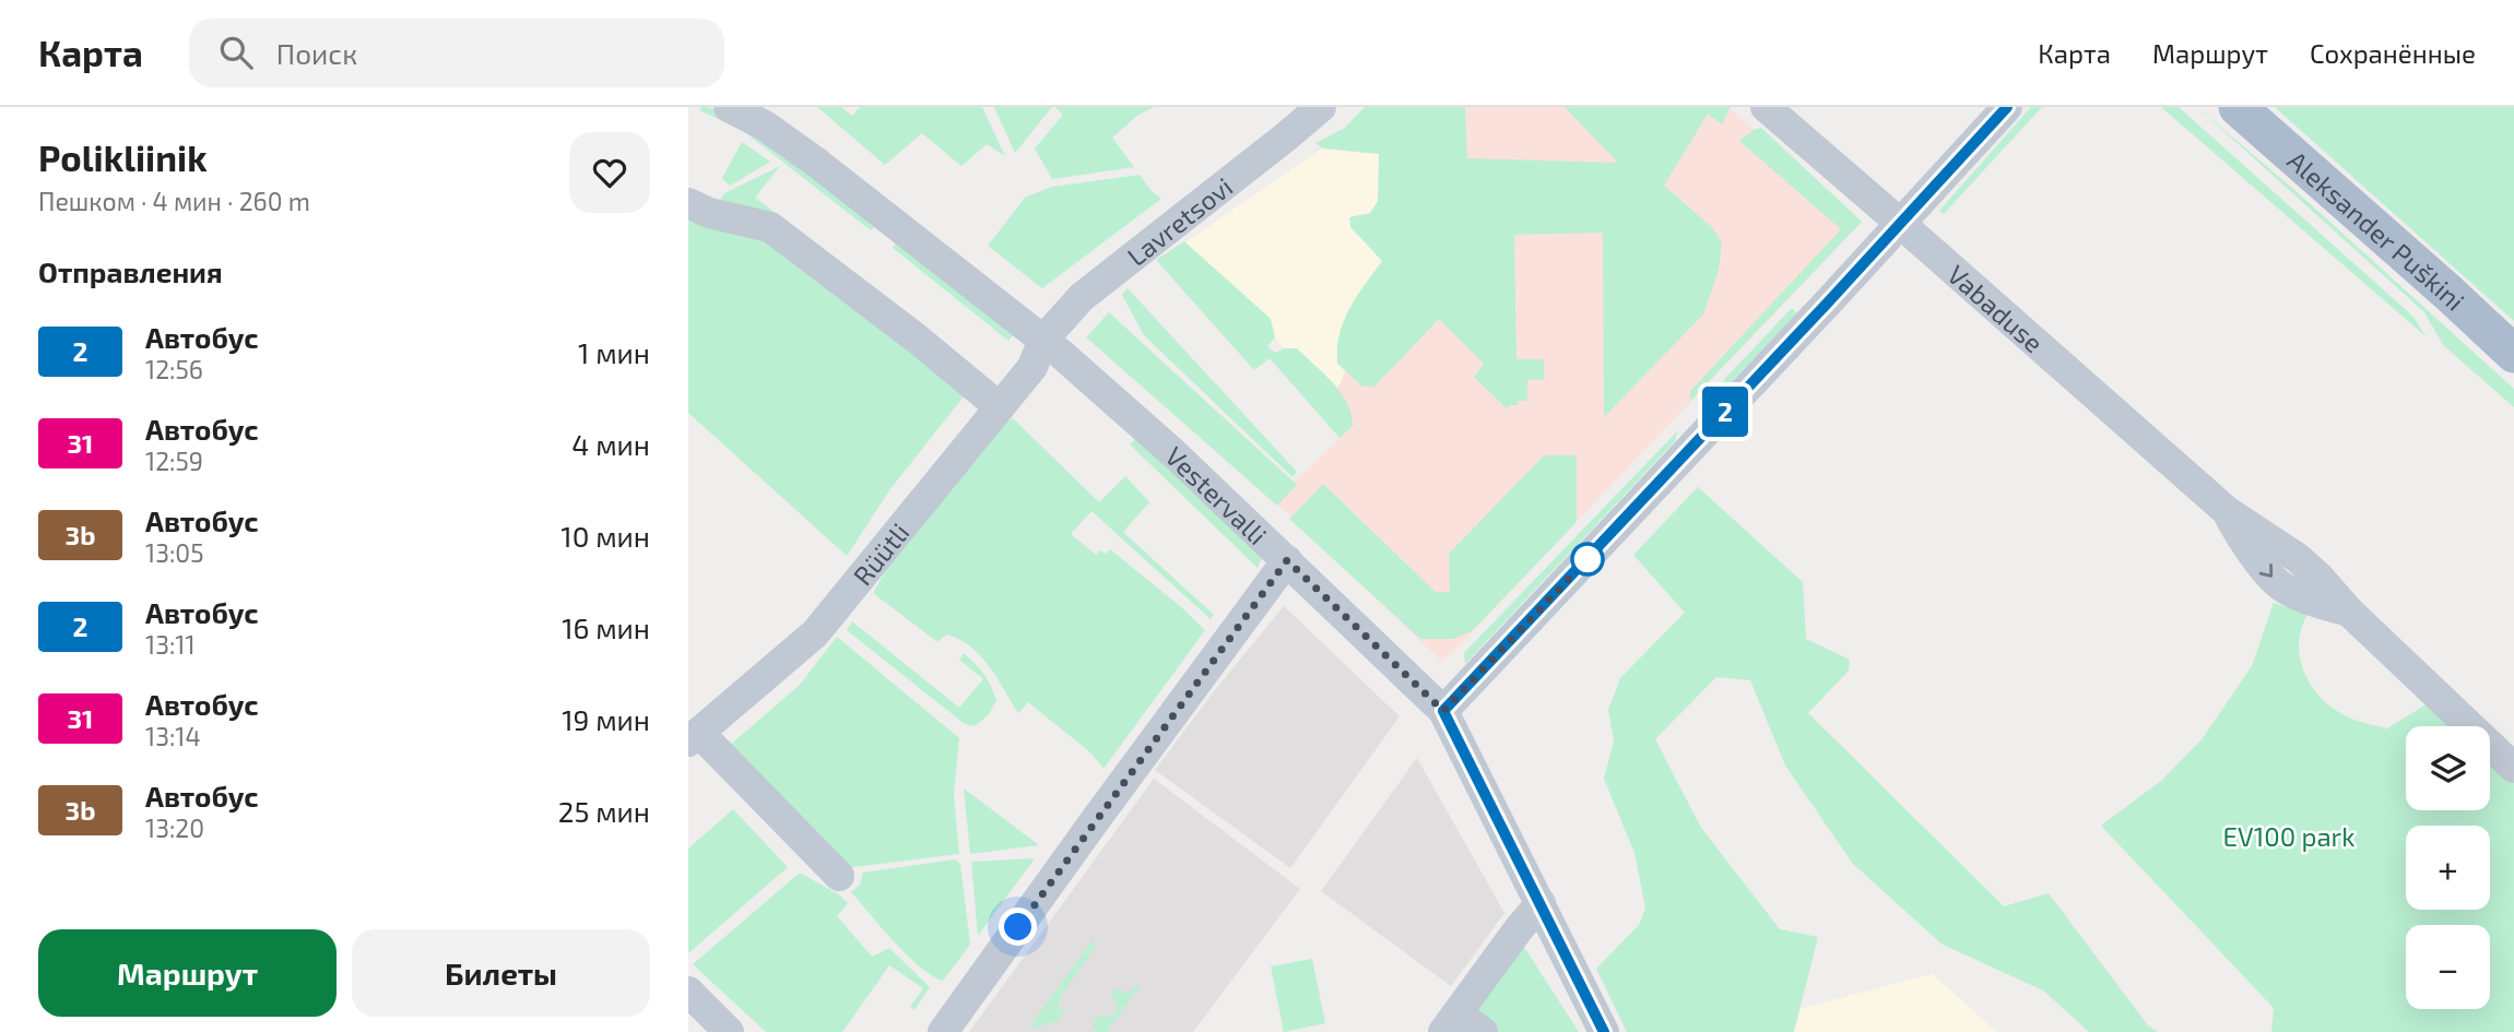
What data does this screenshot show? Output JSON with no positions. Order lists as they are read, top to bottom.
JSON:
{
  "streets": {
    "main road": ["Aleksander Puškini"],
    "street": [
      "Lavretsovi",
      "Vabaduse",
      "Vestervalli",
      "Rüütli"
    ]
  },
  "crossings": [
    ["Lavretsovi", "Vestervalli"],
    ["Lavretsovi", "Rüütli"],
    ["Vestervalli", "Rüütli"]
  ],
  "parks": ["EV100 park"],
  "lines": ["bus line 2"],
  "page": {
    "header": "Карта",
    "search": "Поиск",
    "nav": ["Карта", "Маршрут", "Сохранённые"],
    "heading": [
      ["Polikliinik", "Пешком · 4 мин · 260 m"],
      "Отправления"
    ],
    "on_map": "2",
    "list": [
      {
        "mark": "2",
        "name": "Автобус",
        "note": "12:56",
        "value": "1 мин"
      },
      {
        "mark": "31",
        "name": "Автобус",
        "note": "12:59",
        "value": "4 мин"
      },
      {
        "mark": "3b",
        "name": "Автобус",
        "note": "13:05",
        "value": "10 мин"
      },
      {
        "mark": "2",
        "name": "Автобус",
        "note": "13:11",
        "value": "16 мин"
      },
      {
        "mark": "31",
        "name": "Автобус",
        "note": "13:14",
        "value": "19 мин"
      },
      {
        "mark": "3b",
        "name": "Автобус",
        "note": "13:20",
        "value": "25 мин"
      }
    ],
    "map_buttons": ["+", "−"],
    "buttons": ["Маршрут", "Билеты"]
  }
}
